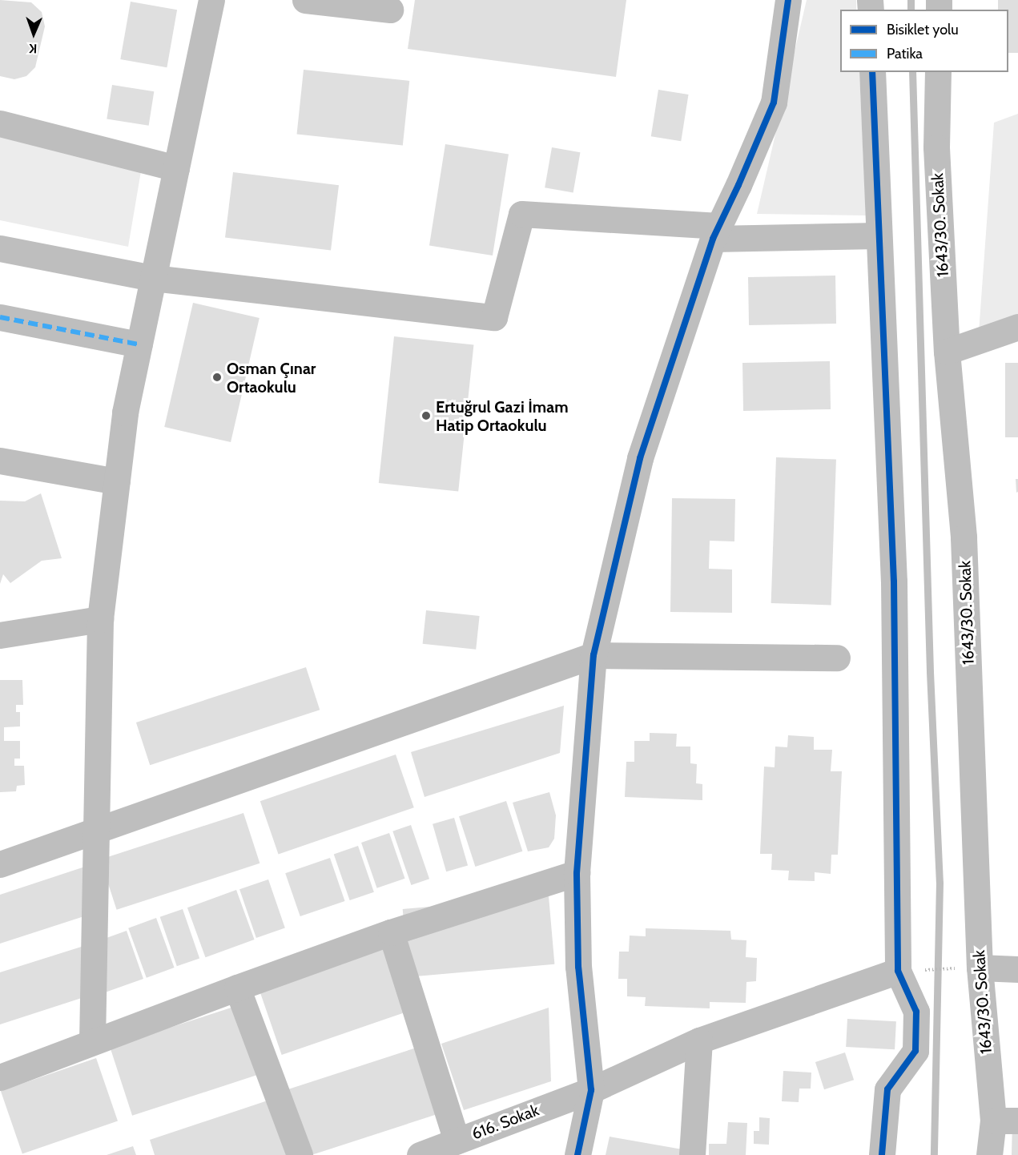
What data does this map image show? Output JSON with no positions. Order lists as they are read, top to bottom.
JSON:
{
  "streets": {
    "street": ["1643/30. Sokak", "616. Sokak"]
  },
  "places": ["Osman Çınar Ortaokulu", "Ertuğrul Gazi İmam Hatip Ortaokulu"],
  "legend": ["Bisiklet yolu", "Patika"],
  "north": "bottom"
}
